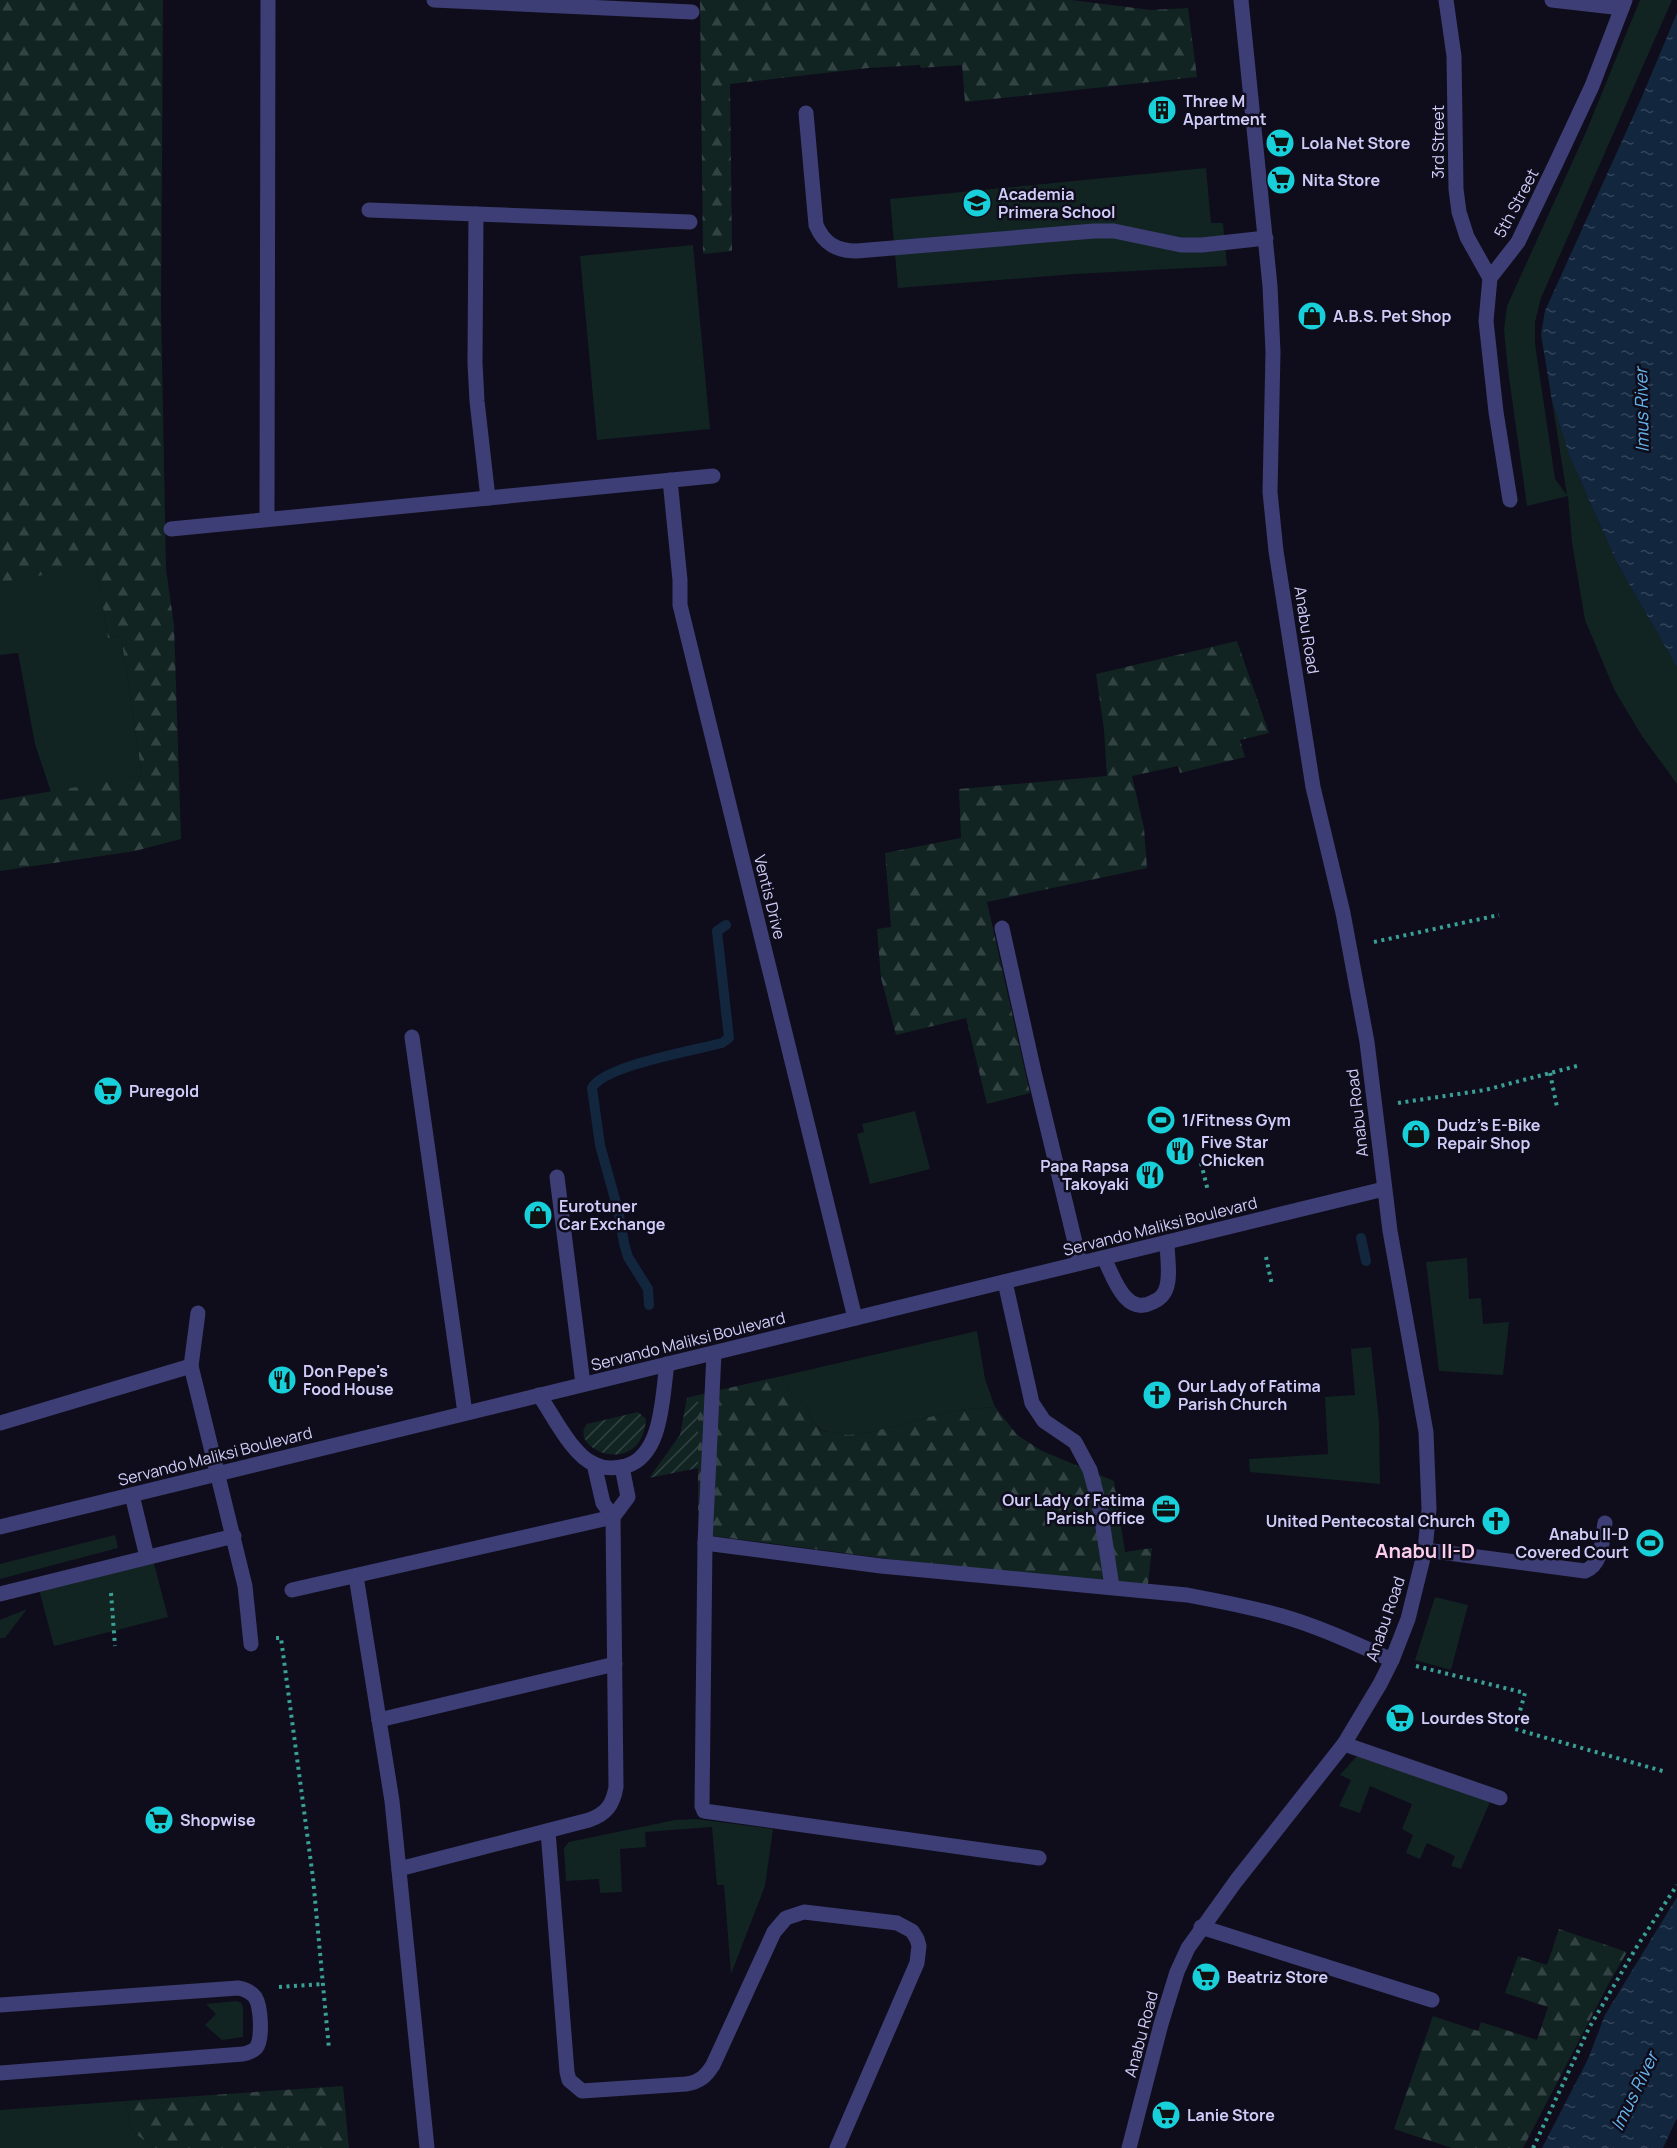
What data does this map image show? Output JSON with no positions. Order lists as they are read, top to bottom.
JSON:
{
  "streets": {
    "street": [
      "3rd Street",
      "5th Street",
      "Anabu Road",
      "Ventis Drive",
      "Servando Maliksi Boulevard"
    ]
  },
  "crossings": [
    ["3rd Street", "5th Street"],
    ["Anabu Road", "Servando Maliksi Boulevard"],
    ["Ventis Drive", "Servando Maliksi Boulevard"]
  ],
  "districts": ["Anabu II-D"],
  "water": ["Imus River"],
  "places": {
    "building": ["Three M Apartment"],
    "supermarket": [
      "Lola Net Store",
      "Nita Store",
      "Puregold",
      "Lourdes Store",
      "Shopwise",
      "Beatriz Store",
      "Lanie Store"
    ],
    "school or university": ["Academia Primera School"],
    "shop": ["A.B.S. Pet Shop", "Dudz's E-Bike Repair Shop", "Eurotuner Car Exchange"],
    "sports": ["1/Fitness Gym", "Anabu II-D Covered Court"],
    "restaurant": ["Five Star Chicken", "Papa Rapsa Takoyaki", "Don Pepe's Food House"],
    "church": ["Our Lady of Fatima Parish Church", "United Pentecostal Church"],
    "office": ["Our Lady of Fatima Parish Office"]
  }
}
